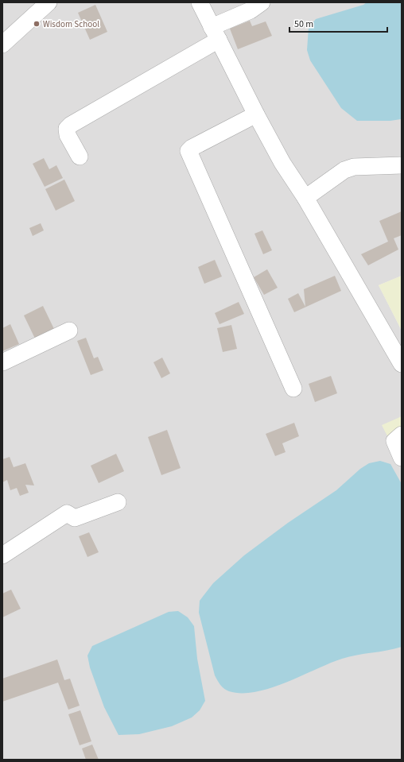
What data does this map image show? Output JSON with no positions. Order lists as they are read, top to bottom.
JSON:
{
  "places": ["Wisdom School"],
  "scale_bar": "50 m"
}
